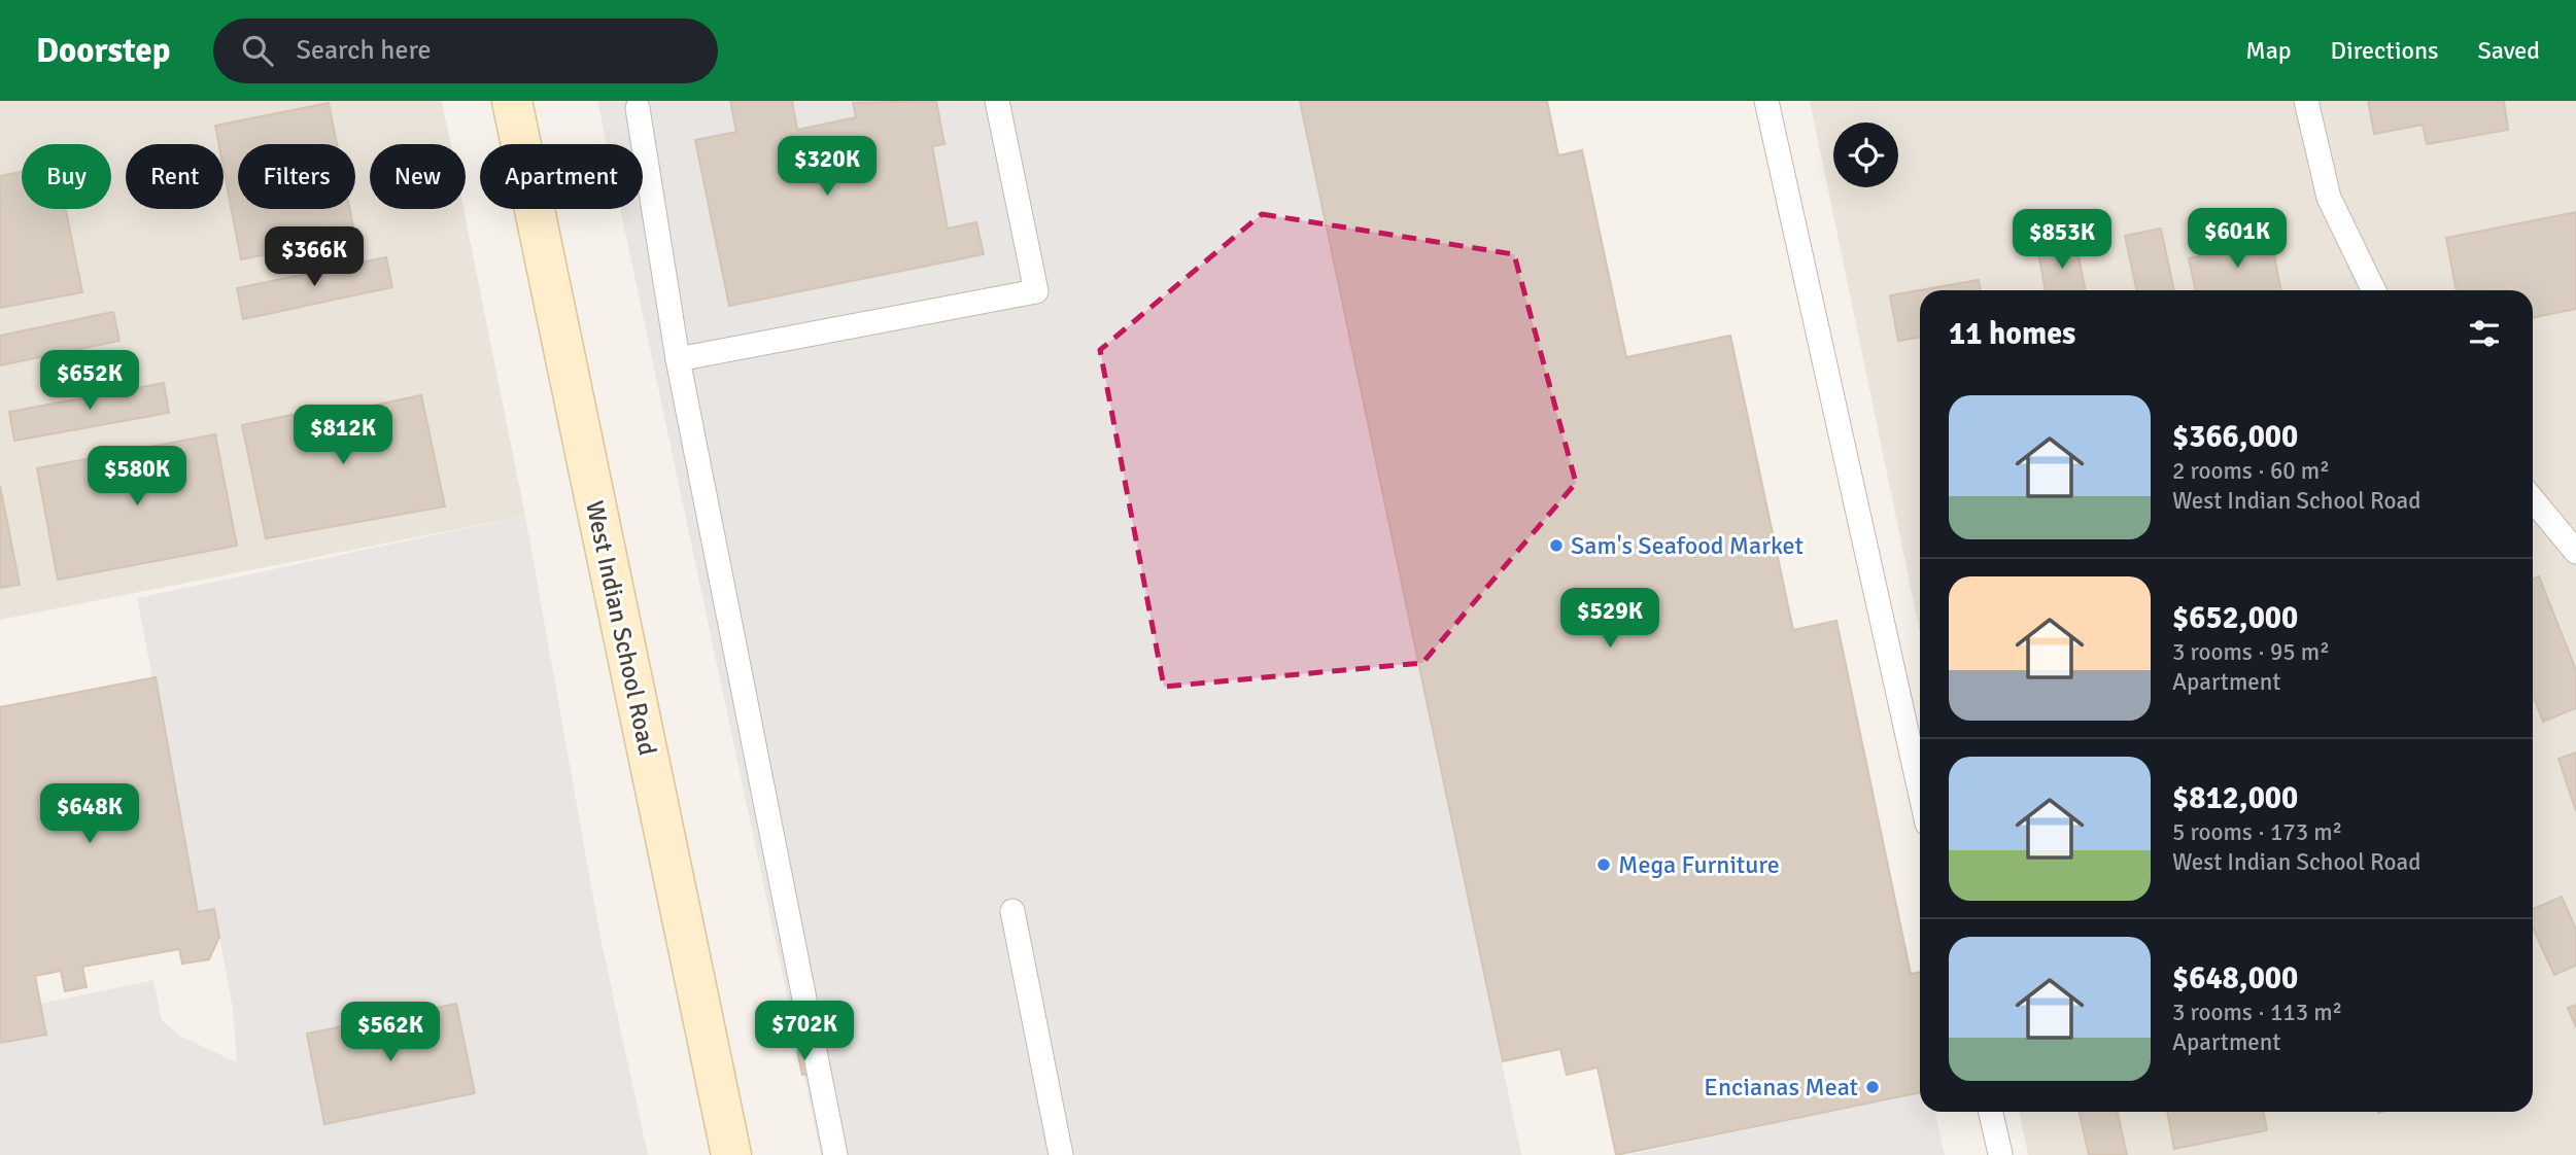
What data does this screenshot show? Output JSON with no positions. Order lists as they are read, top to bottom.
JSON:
{
  "streets": {
    "main road": ["West Indian School Road"]
  },
  "places": ["Sam's Seafood Market", "Mega Furniture", "Encianas Meat"],
  "page": {
    "header": "Doorstep",
    "search": "Search here",
    "nav": ["Map", "Directions", "Saved"],
    "price": [
      "$320K",
      "$601K",
      "$853K",
      "$366K",
      "$652K",
      "$812K",
      "$580K",
      "$529K",
      "$648K",
      "$702K",
      "$562K"
    ],
    "chip": [
      "Buy",
      "Rent",
      "Filters",
      "New",
      "Apartment"
    ],
    "heading": "11 homes",
    "list": [
      {
        "name": "$366,000",
        "note": "2 rooms · 60 m² · West Indian School Road"
      },
      {
        "name": "$652,000",
        "note": "3 rooms · 95 m² · Apartment"
      },
      {
        "name": "$812,000",
        "note": "5 rooms · 173 m² · West Indian School Road"
      },
      {
        "name": "$648,000",
        "note": "3 rooms · 113 m² · Apartment"
      }
    ]
  }
}
